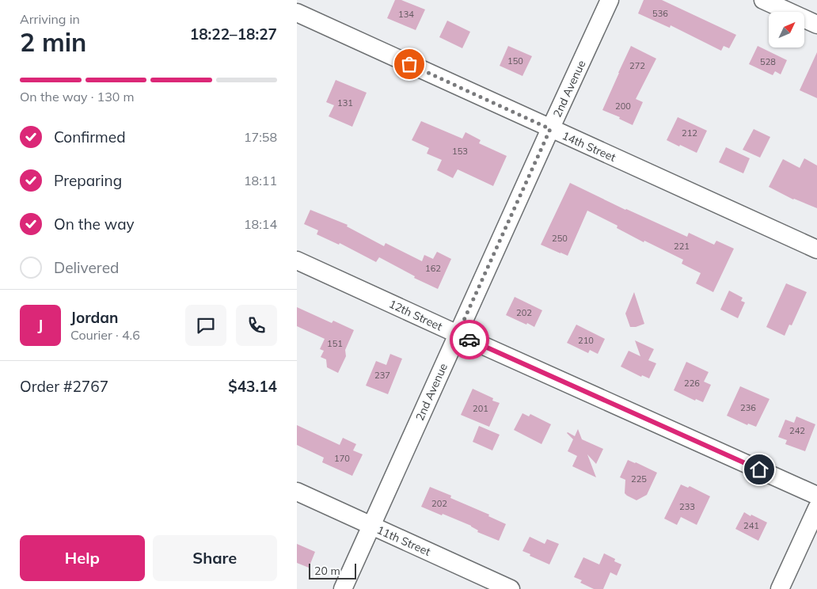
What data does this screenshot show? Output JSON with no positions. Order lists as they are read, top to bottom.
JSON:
{
  "streets": {
    "street": [
      "2nd Avenue",
      "14th Street",
      "12th Street",
      "11th Street"
    ]
  },
  "crossings": [
    ["2nd Avenue", "14th Street"],
    ["2nd Avenue", "12th Street"],
    ["2nd Avenue", "11th Street"]
  ],
  "house_numbers": [
    "536",
    "134",
    "150",
    "528",
    "272",
    "131",
    "200",
    "212",
    "153",
    "250",
    "221",
    "162",
    "202",
    "210",
    "151",
    "237",
    "226",
    "236",
    "201",
    "242",
    "170",
    "225",
    "202",
    "233",
    "241"
  ],
  "scale_bar": "20 m",
  "north": "top right",
  "page": {
    "heading": ["2 min", "Arriving in", "18:22–18:27"],
    "panel": [
      "Jordan",
      "Courier · 4.6",
      "Order #2767",
      "$43.14"
    ],
    "bar": "On the way · 130 m",
    "list": [
      ["Confirmed", "17:58"],
      ["Preparing", "18:11"],
      ["On the way", "18:14"],
      "Delivered"
    ],
    "round": "J",
    "buttons": ["Help", "Share"],
    "scale": "20 m"
  }
}
